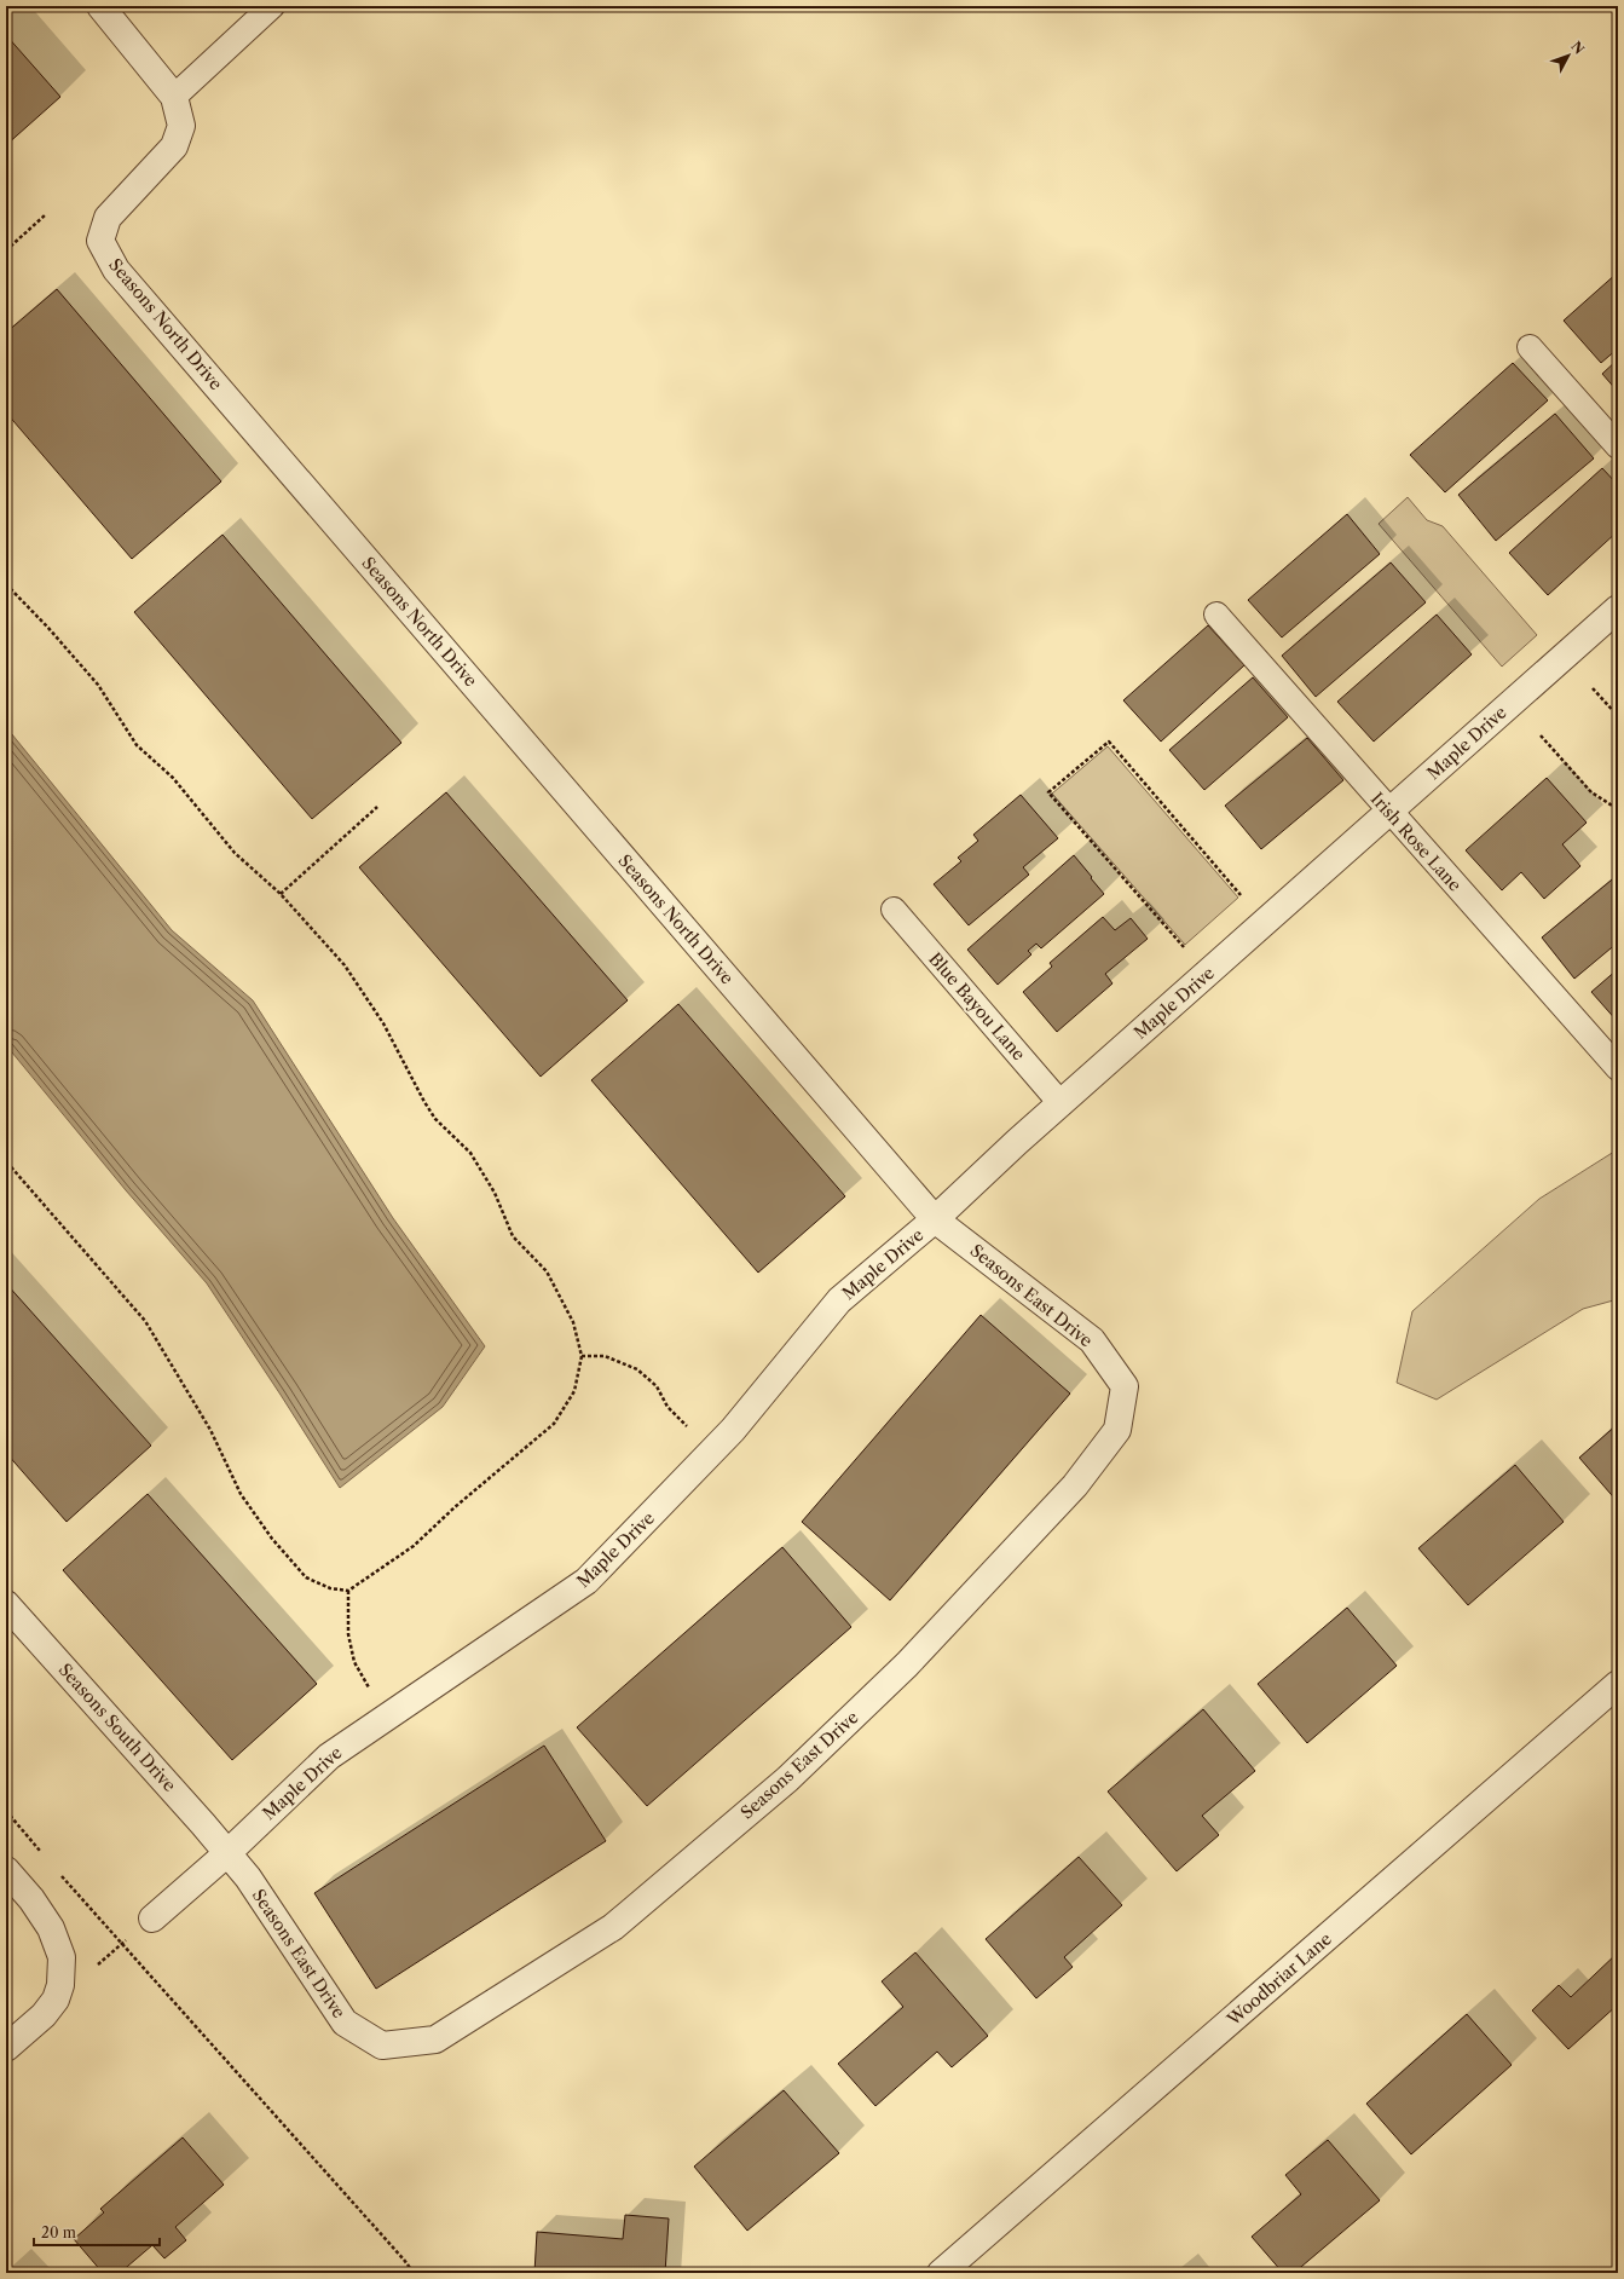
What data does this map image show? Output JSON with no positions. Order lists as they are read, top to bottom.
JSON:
{
  "streets": {
    "street": [
      "Seasons North Drive",
      "Maple Drive",
      "Seasons East Drive",
      "Seasons South Drive",
      "Woodbriar Lane"
    ],
    "lane": ["Irish Rose Lane", "Blue Bayou Lane"]
  },
  "crossings": [
    ["Seasons North Drive", "Maple Drive"],
    ["Seasons North Drive", "Seasons East Drive"],
    ["Maple Drive", "Irish Rose Lane"],
    ["Maple Drive", "Blue Bayou Lane"],
    ["Maple Drive", "Seasons East Drive"],
    ["Maple Drive", "Seasons South Drive"],
    ["Seasons East Drive", "Seasons South Drive"]
  ],
  "scale_bar": "20 m",
  "north": "top right"
}
